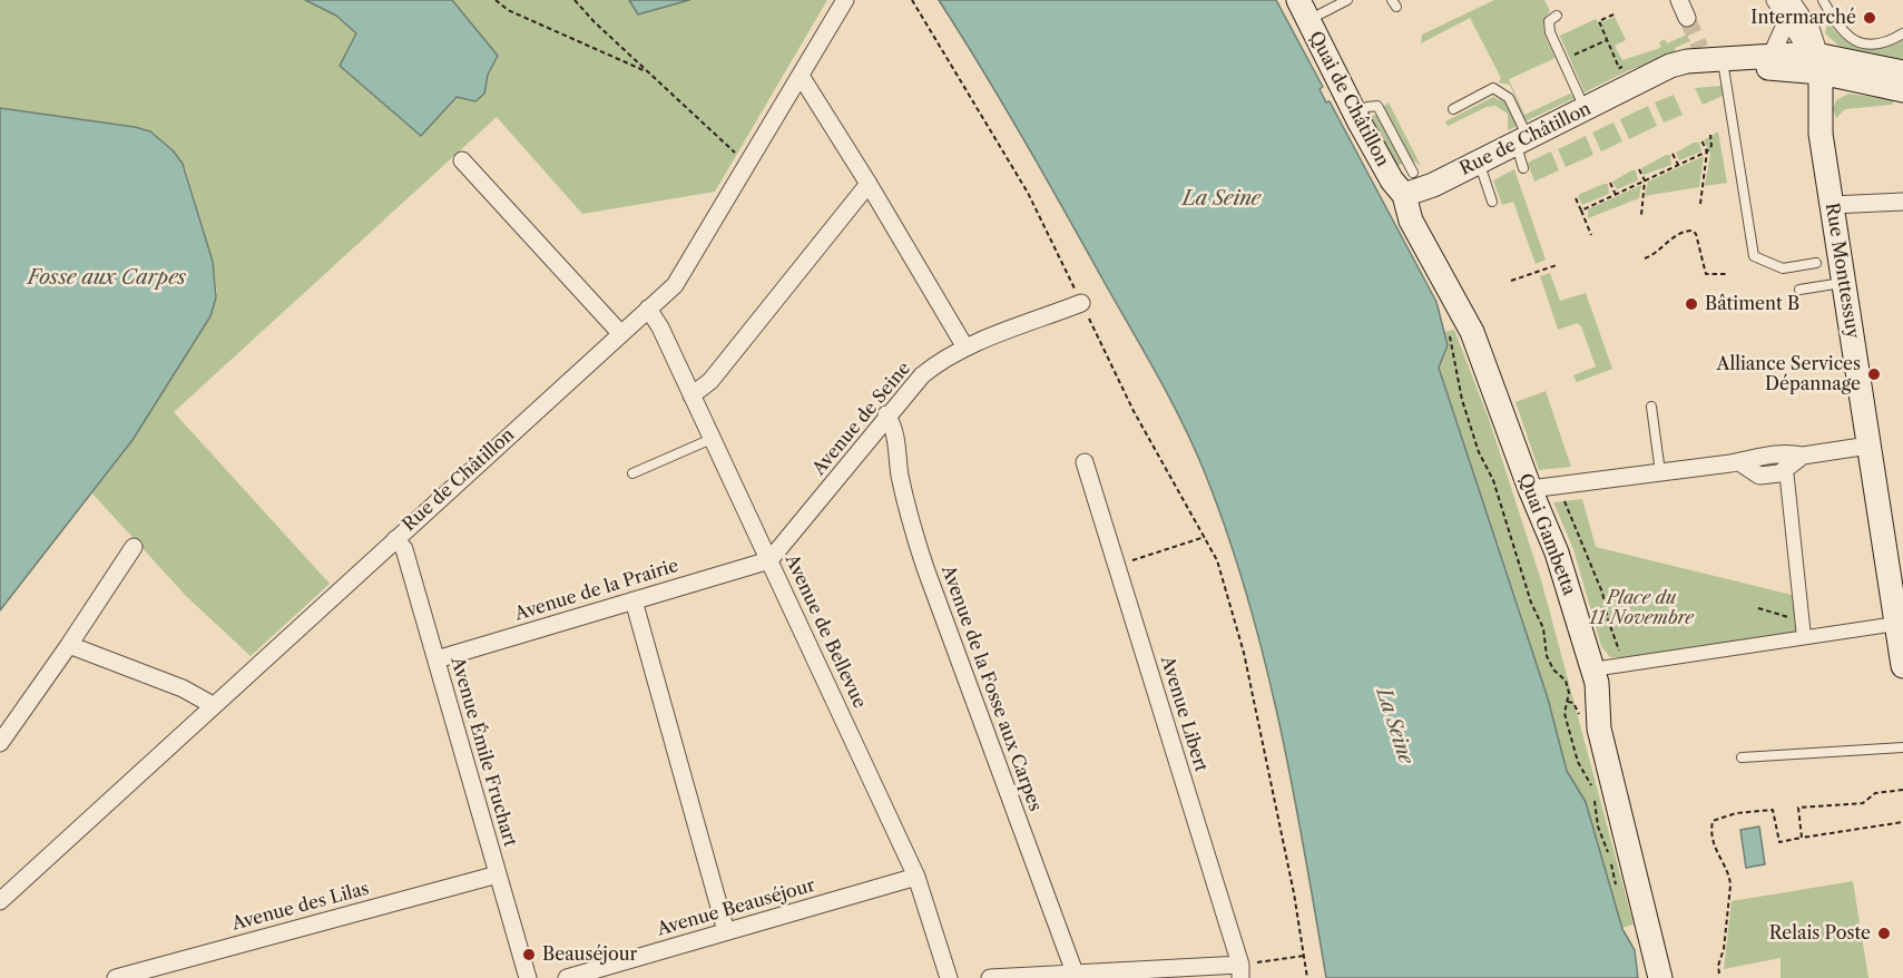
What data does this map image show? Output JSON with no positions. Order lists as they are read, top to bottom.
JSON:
{
  "streets": {
    "main road": [
      "Quai de Châtillon",
      "Rue de Châtillon",
      "Rue Monttessuy",
      "Quai Gambetta"
    ],
    "street": [
      "Avenue de Seine",
      "Avenue de la Prairie",
      "Avenue de Bellevue",
      "Avenue de la Fosse aux Carpes",
      "Avenue Libert",
      "Avenue Émile Fruchart",
      "Avenue des Lilas",
      "Avenue Beauséjour"
    ]
  },
  "crossings": [
    ["Quai de Châtillon", "Rue de Châtillon"],
    ["Quai de Châtillon", "Quai Gambetta"],
    ["Rue de Châtillon", "Rue Monttessuy"],
    ["Rue de Châtillon", "Quai Gambetta"],
    ["Rue de Châtillon", "Avenue de Bellevue"],
    ["Rue de Châtillon", "Avenue Émile Fruchart"],
    ["Avenue de Seine", "Avenue de la Prairie"],
    ["Avenue de Seine", "Avenue de Bellevue"],
    ["Avenue de Seine", "Avenue de la Fosse aux Carpes"],
    ["Avenue de la Prairie", "Avenue de Bellevue"],
    ["Avenue de la Prairie", "Avenue Émile Fruchart"],
    ["Avenue de Bellevue", "Avenue Beauséjour"],
    ["Avenue Émile Fruchart", "Avenue des Lilas"]
  ],
  "water": ["La Seine", "Fosse aux Carpes"],
  "parks": ["Place du 11 Novembre"],
  "places": [
    "Intermarché",
    "Bâtiment B",
    "Alliance Services Dépannage",
    "Relais Poste",
    "Beauséjour"
  ]
}
